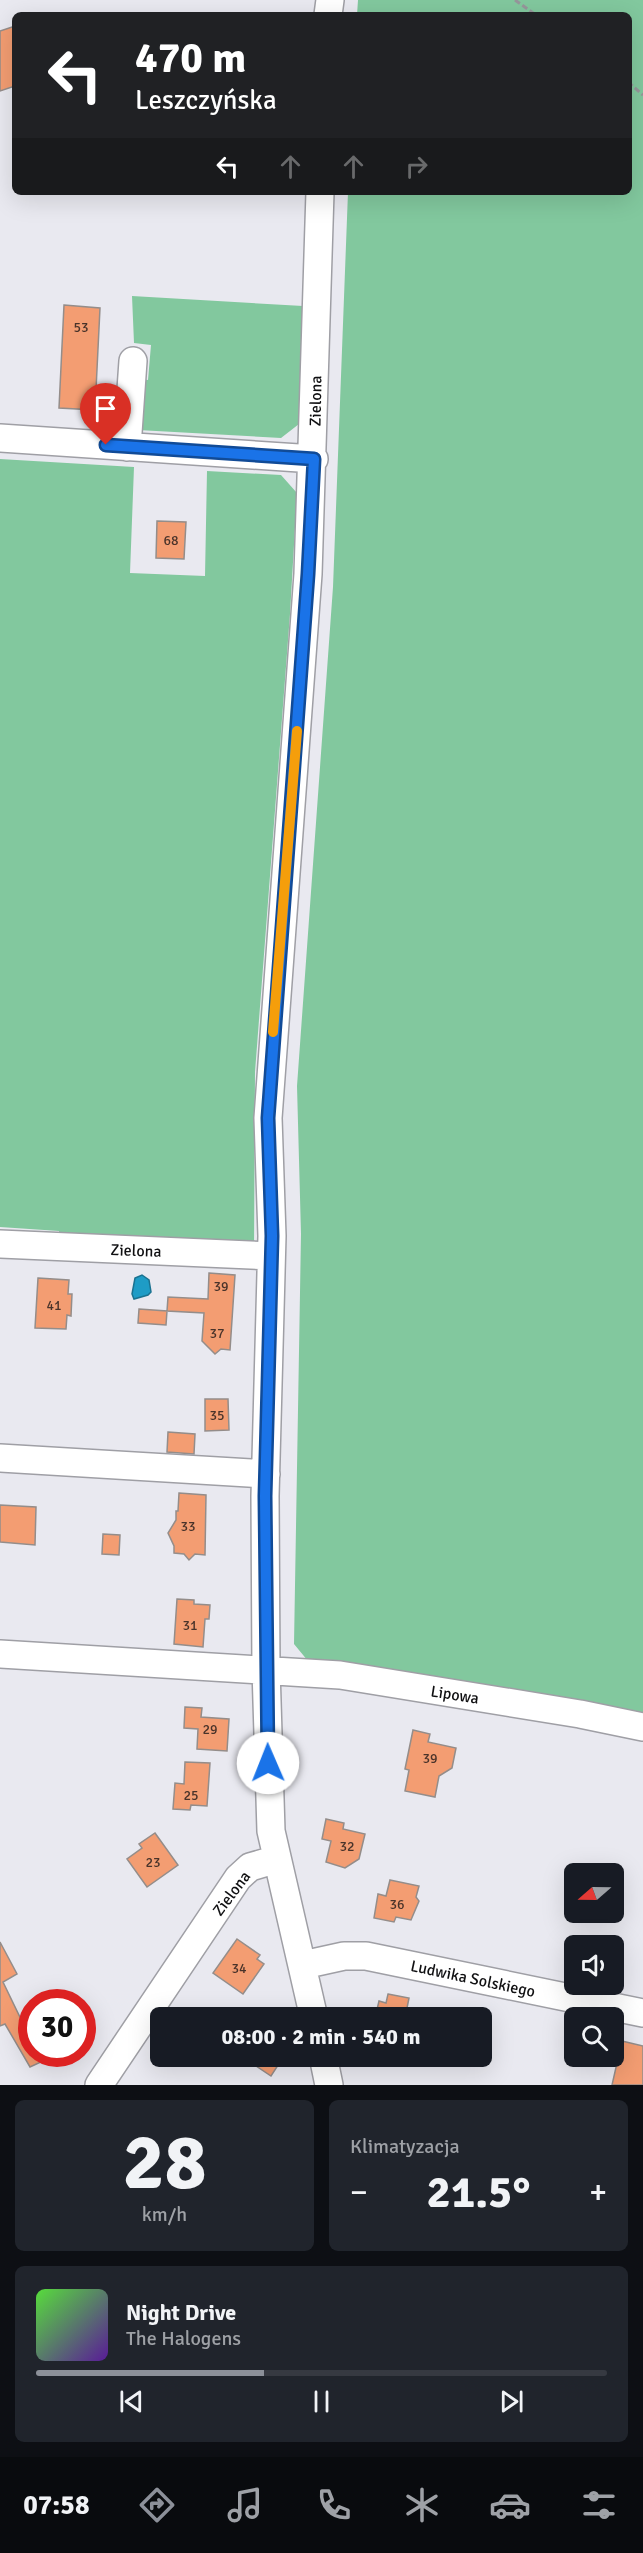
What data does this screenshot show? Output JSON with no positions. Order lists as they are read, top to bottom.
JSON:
{
  "streets": {
    "street": ["Zielona", "Lipowa", "Ludwika Solskiego"]
  },
  "crossings": [
    ["Zielona", "Lipowa"]
  ],
  "house_numbers": [
    "53",
    "68",
    "39",
    "41",
    "37",
    "35",
    "33",
    "31",
    "29",
    "39",
    "25",
    "32",
    "23",
    "36",
    "34"
  ],
  "north": "left",
  "page": {
    "turn": ["470 m", "Leszczyńska"],
    "limit": "30",
    "trip": "08:00 · 2 min · 540 m",
    "tile": [
      ["28", "km/h"],
      "Klimatyzacja"
    ],
    "heat": ["−", "21.5°", "+"],
    "song": ["Night Drive", "The Halogens"],
    "tabs": "07:58"
  }
}
